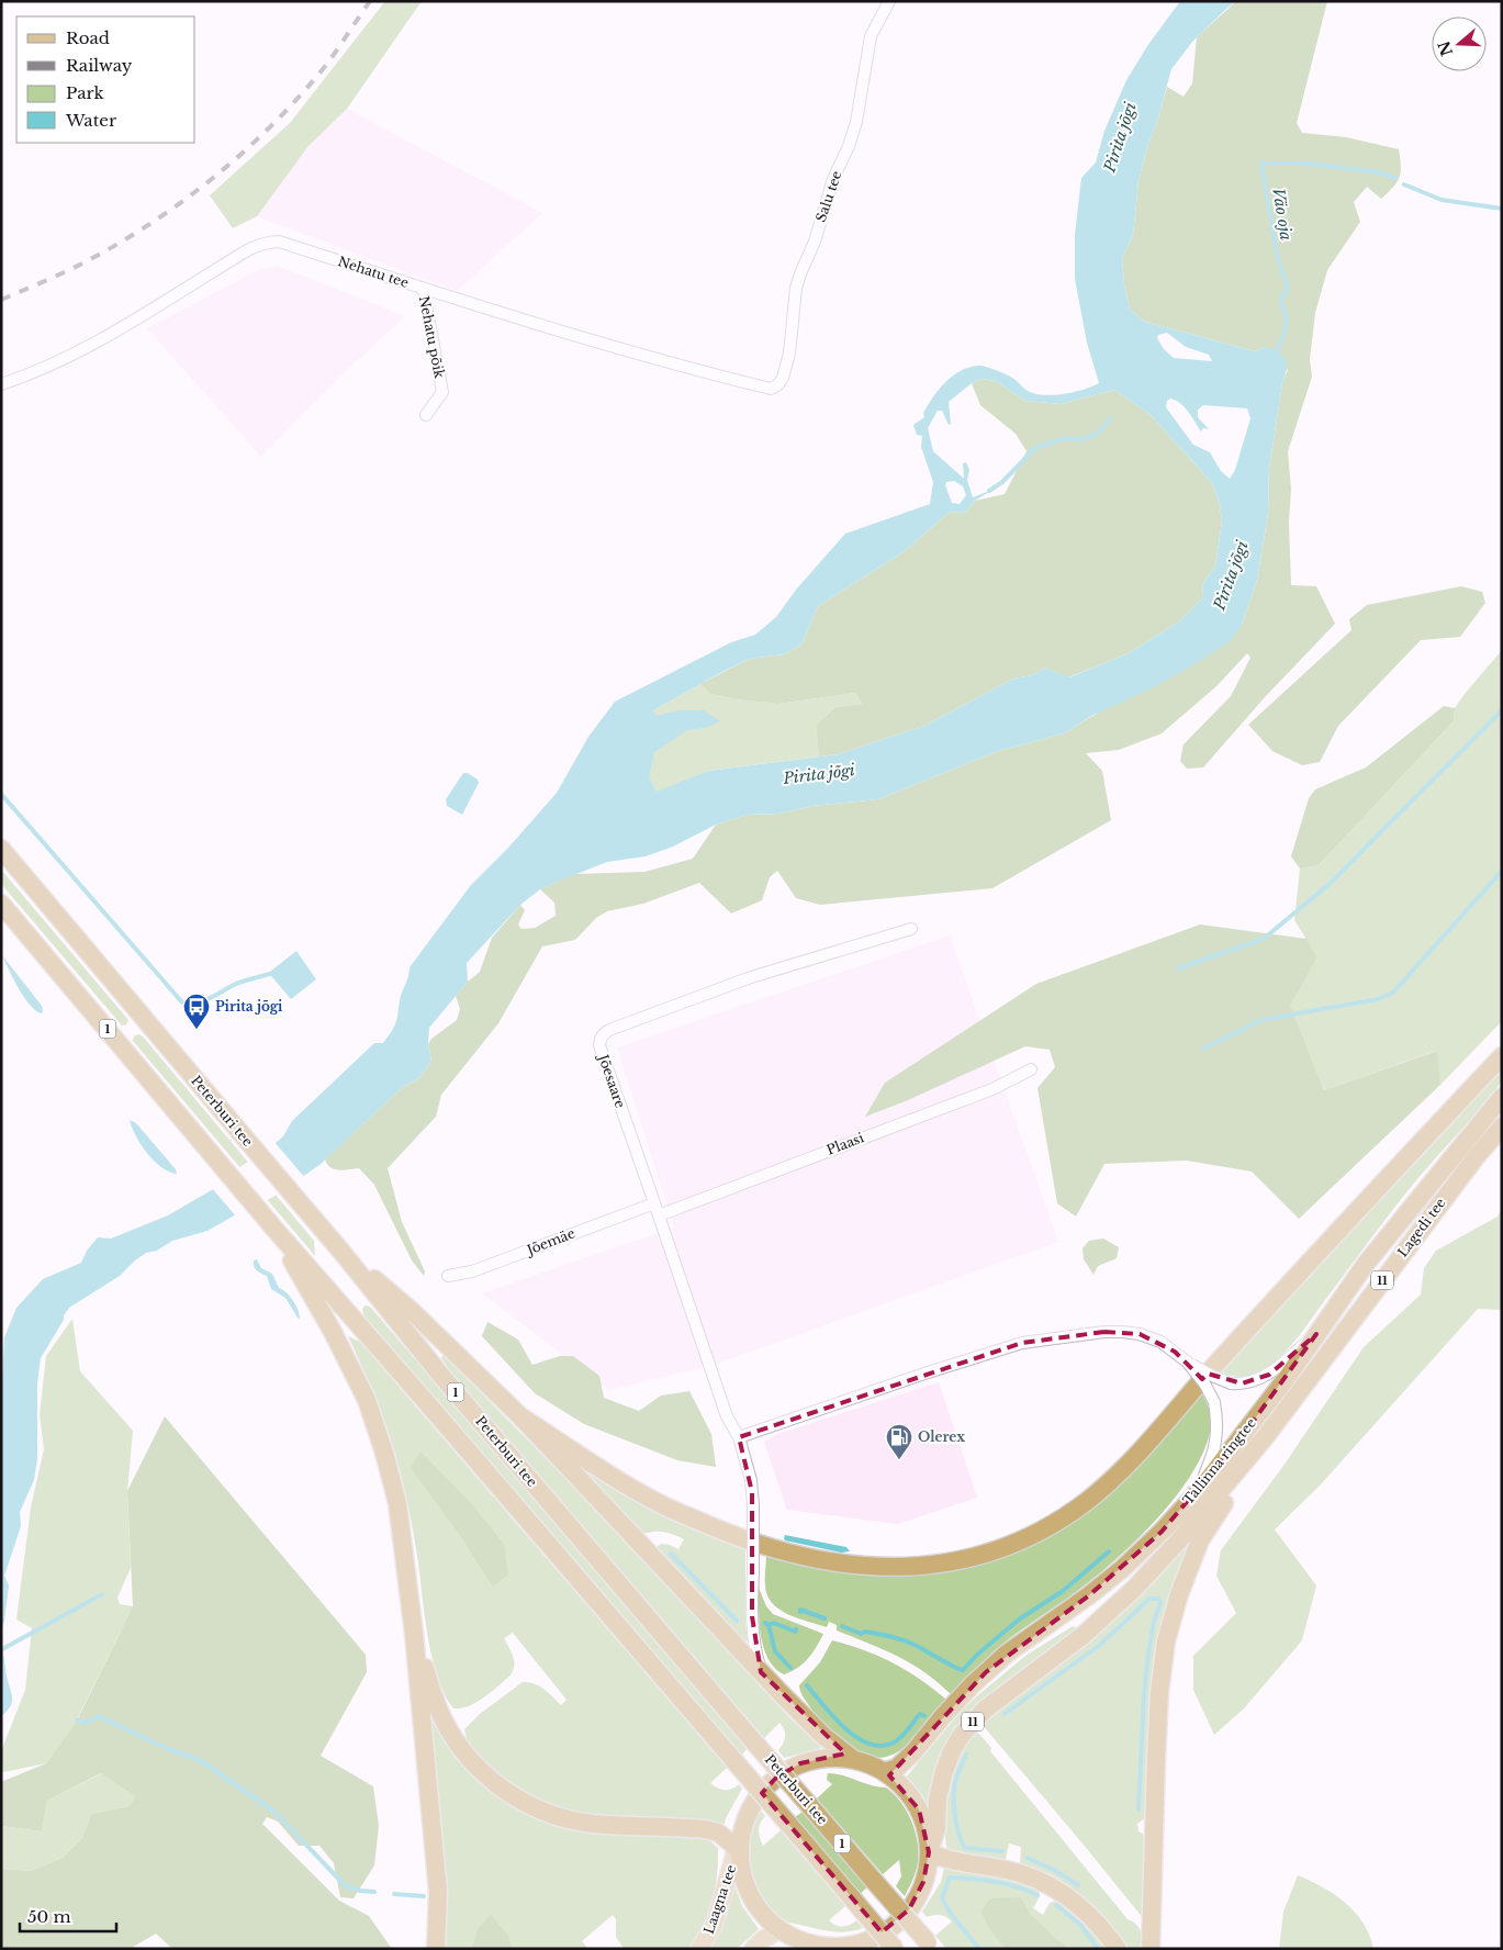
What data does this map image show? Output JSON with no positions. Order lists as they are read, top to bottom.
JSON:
{
  "streets": {
    "highway": [
      "1",
      "Peterburi tee",
      "Lagedi tee",
      "11",
      "Tallinna ringtee"
    ],
    "main road": ["Laagna tee"],
    "street": [
      "Salu tee",
      "Nehatu tee",
      "Nehatu põik",
      "Jõesaare",
      "Plaasi",
      "Jõemäe"
    ]
  },
  "crossings": [
    ["Salu tee", "Nehatu tee"],
    ["Nehatu tee", "Nehatu põik"],
    ["Jõesaare", "Plaasi"],
    ["Jõesaare", "Jõemäe"],
    ["Lagedi tee", "Tallinna ringtee"],
    ["Tallinna ringtee", "Laagna tee"]
  ],
  "water": ["Pirita jõgi", "Väo oja"],
  "places": {
    "bus stop": ["Pirita jõgi"],
    "fuel station": ["Olerex"]
  },
  "legend": [
    "Road",
    "Railway",
    "Park",
    "Water"
  ],
  "scale_bar": "50 m",
  "north": "left"
}
